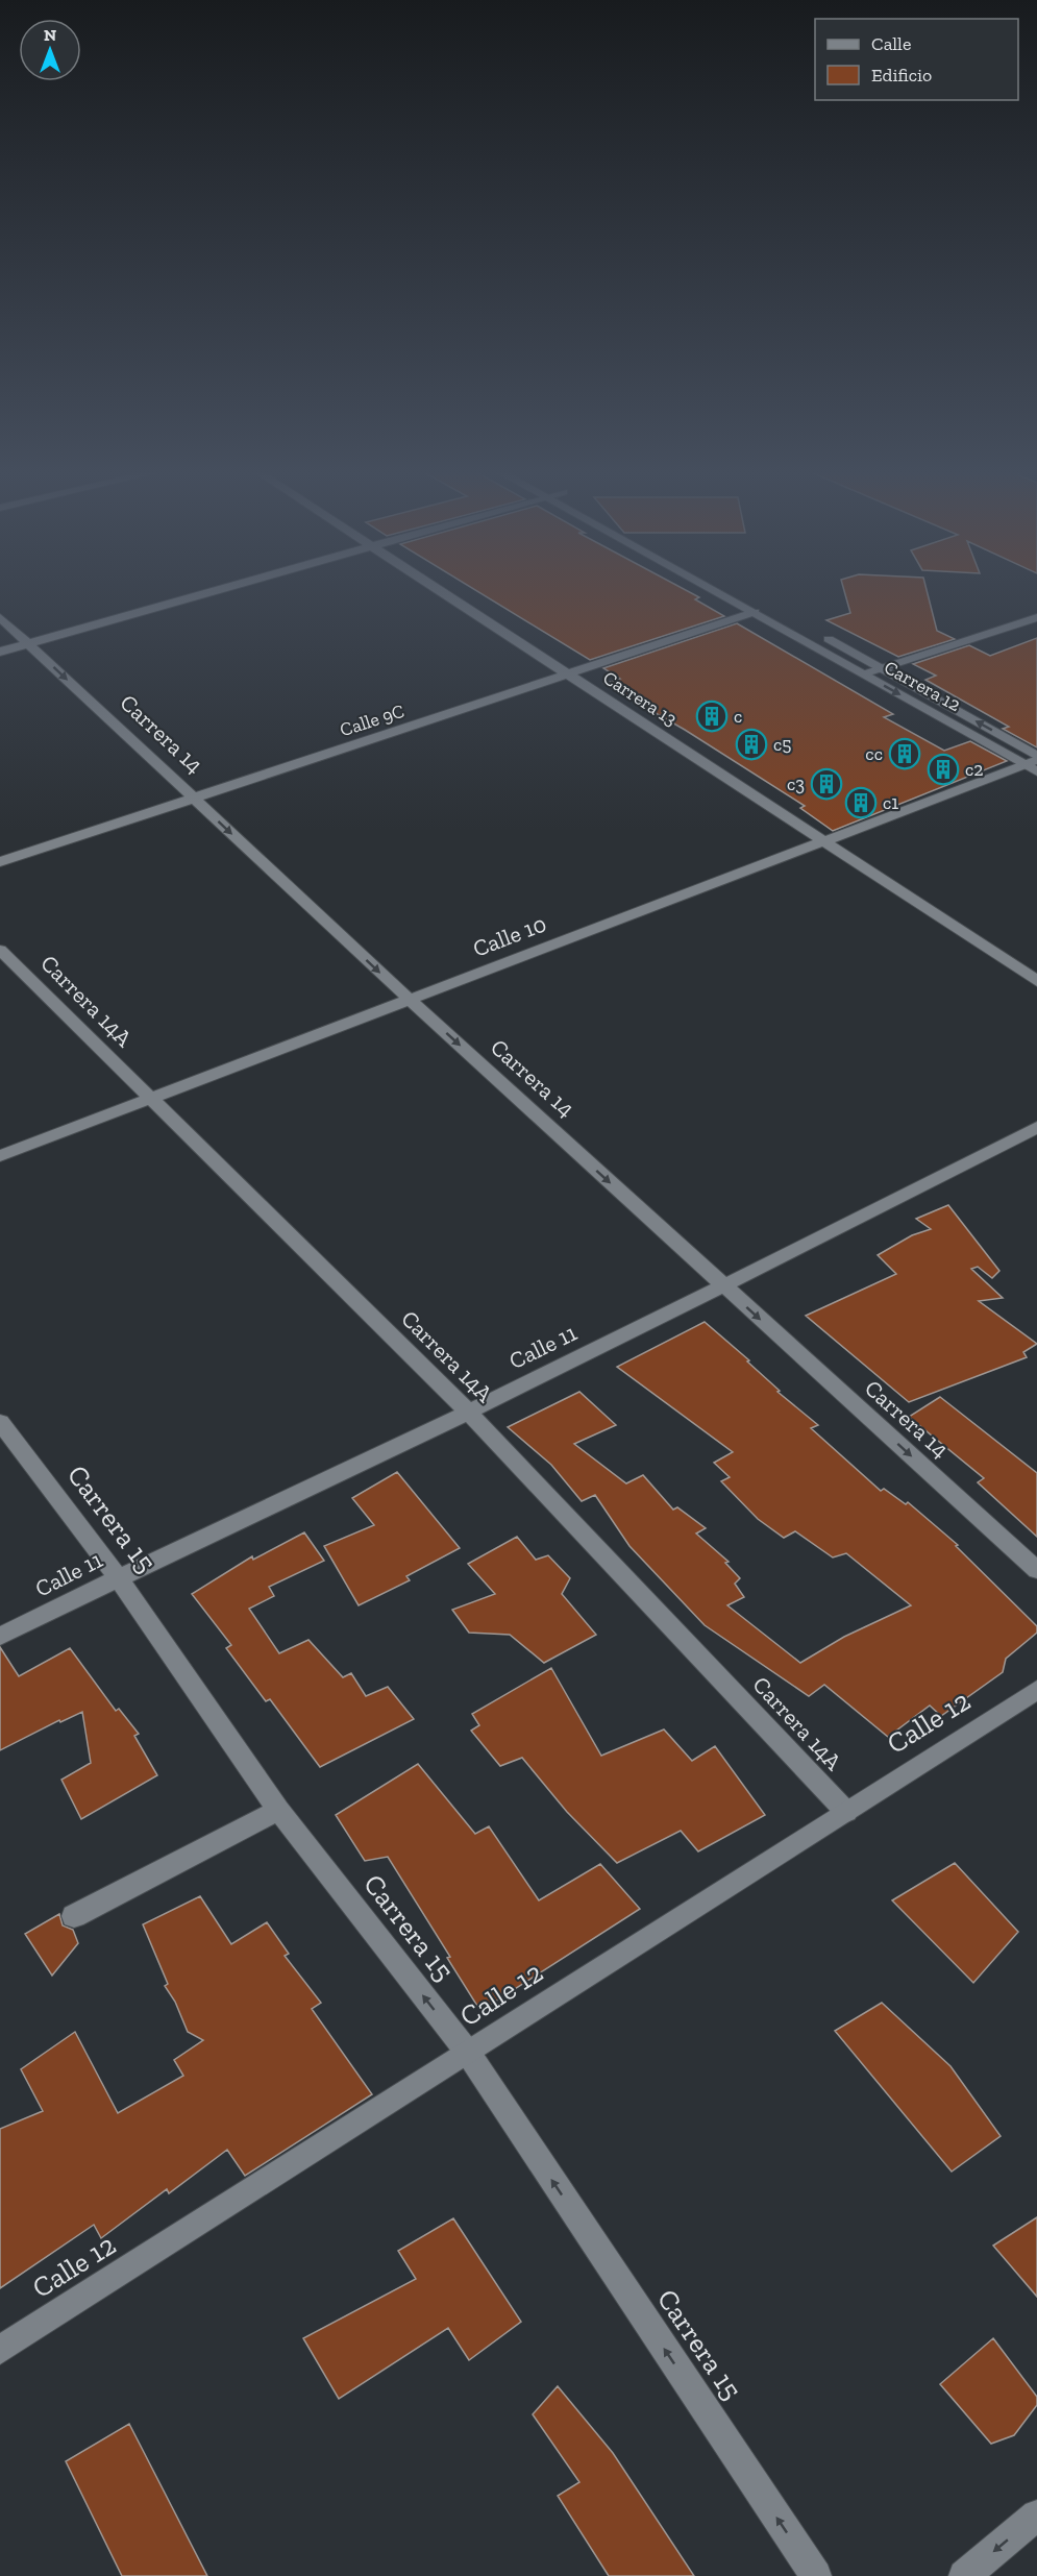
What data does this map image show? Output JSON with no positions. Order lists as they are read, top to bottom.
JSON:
{
  "streets": {
    "street": [
      "Carrera 12",
      "Carrera 13",
      "Calle 9C",
      "Carrera 14",
      "Calle 10",
      "Carrera 14A",
      "Calle 11",
      "Carrera 15",
      "Calle 12"
    ]
  },
  "crossings": [
    ["Carrera 12", "Calle 9C"],
    ["Carrera 12", "Calle 10"],
    ["Carrera 13", "Calle 9C"],
    ["Carrera 13", "Calle 10"],
    ["Calle 9C", "Carrera 14"],
    ["Carrera 14", "Calle 10"],
    ["Carrera 14", "Calle 11"],
    ["Calle 10", "Carrera 14A"],
    ["Carrera 14A", "Calle 11"],
    ["Carrera 14A", "Calle 12"],
    ["Calle 11", "Carrera 15"],
    ["Carrera 15", "Calle 12"]
  ],
  "one_way": ["Carrera 14", "Carrera 15"],
  "places": {
    "building": [
      "c",
      "c5",
      "cc",
      "c2",
      "c3",
      "c1"
    ]
  },
  "legend": ["Calle", "Edificio"],
  "north": "top"
}
